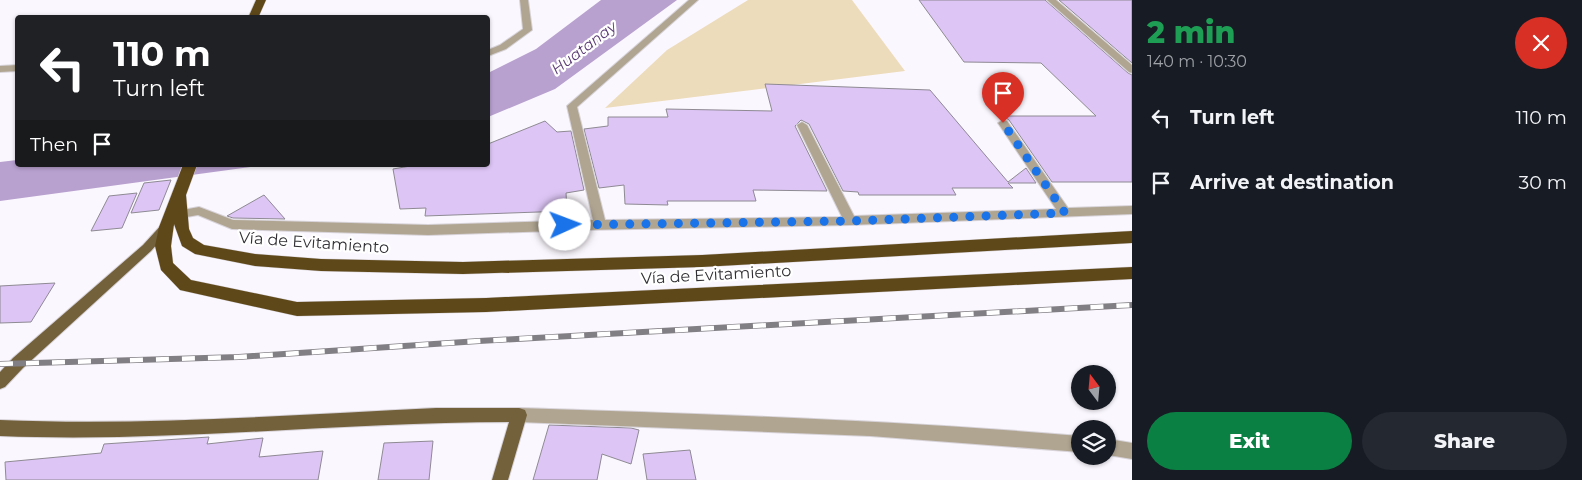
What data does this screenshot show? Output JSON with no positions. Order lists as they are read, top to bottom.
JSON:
{
  "streets": {
    "highway": ["Vía de Evitamiento"]
  },
  "water": ["Huatanay"],
  "north": "top",
  "page": {
    "heading": ["2 min", "140 m · 10:30"],
    "turn": ["110 m", "Turn left"],
    "list": [
      {
        "name": "Turn left",
        "value": "110 m"
      },
      {
        "name": "Arrive at destination",
        "value": "30 m"
      }
    ],
    "then": "Then",
    "buttons": ["Exit", "Share"]
  }
}
